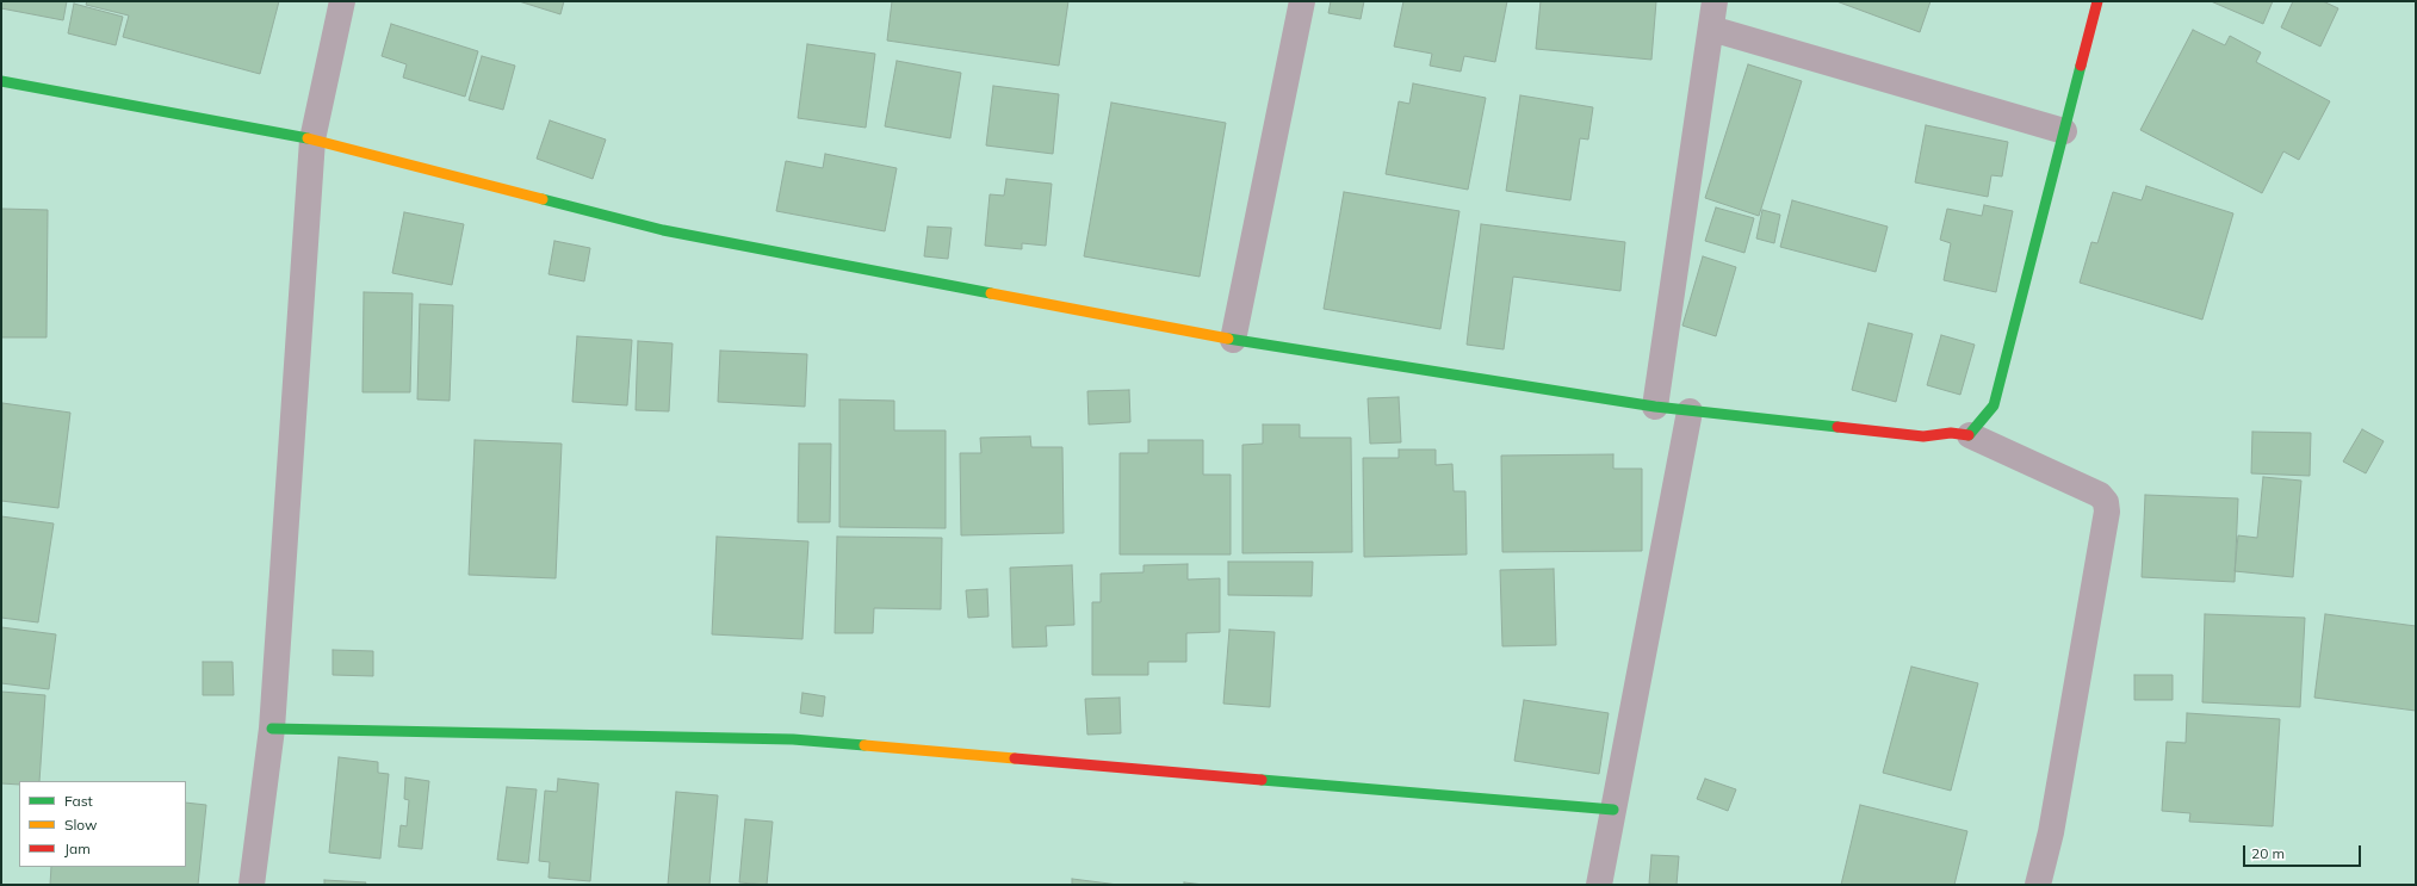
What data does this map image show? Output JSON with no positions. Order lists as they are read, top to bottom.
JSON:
{
  "legend": ["Fast", "Slow", "Jam"],
  "scale_bar": "20 m"
}
